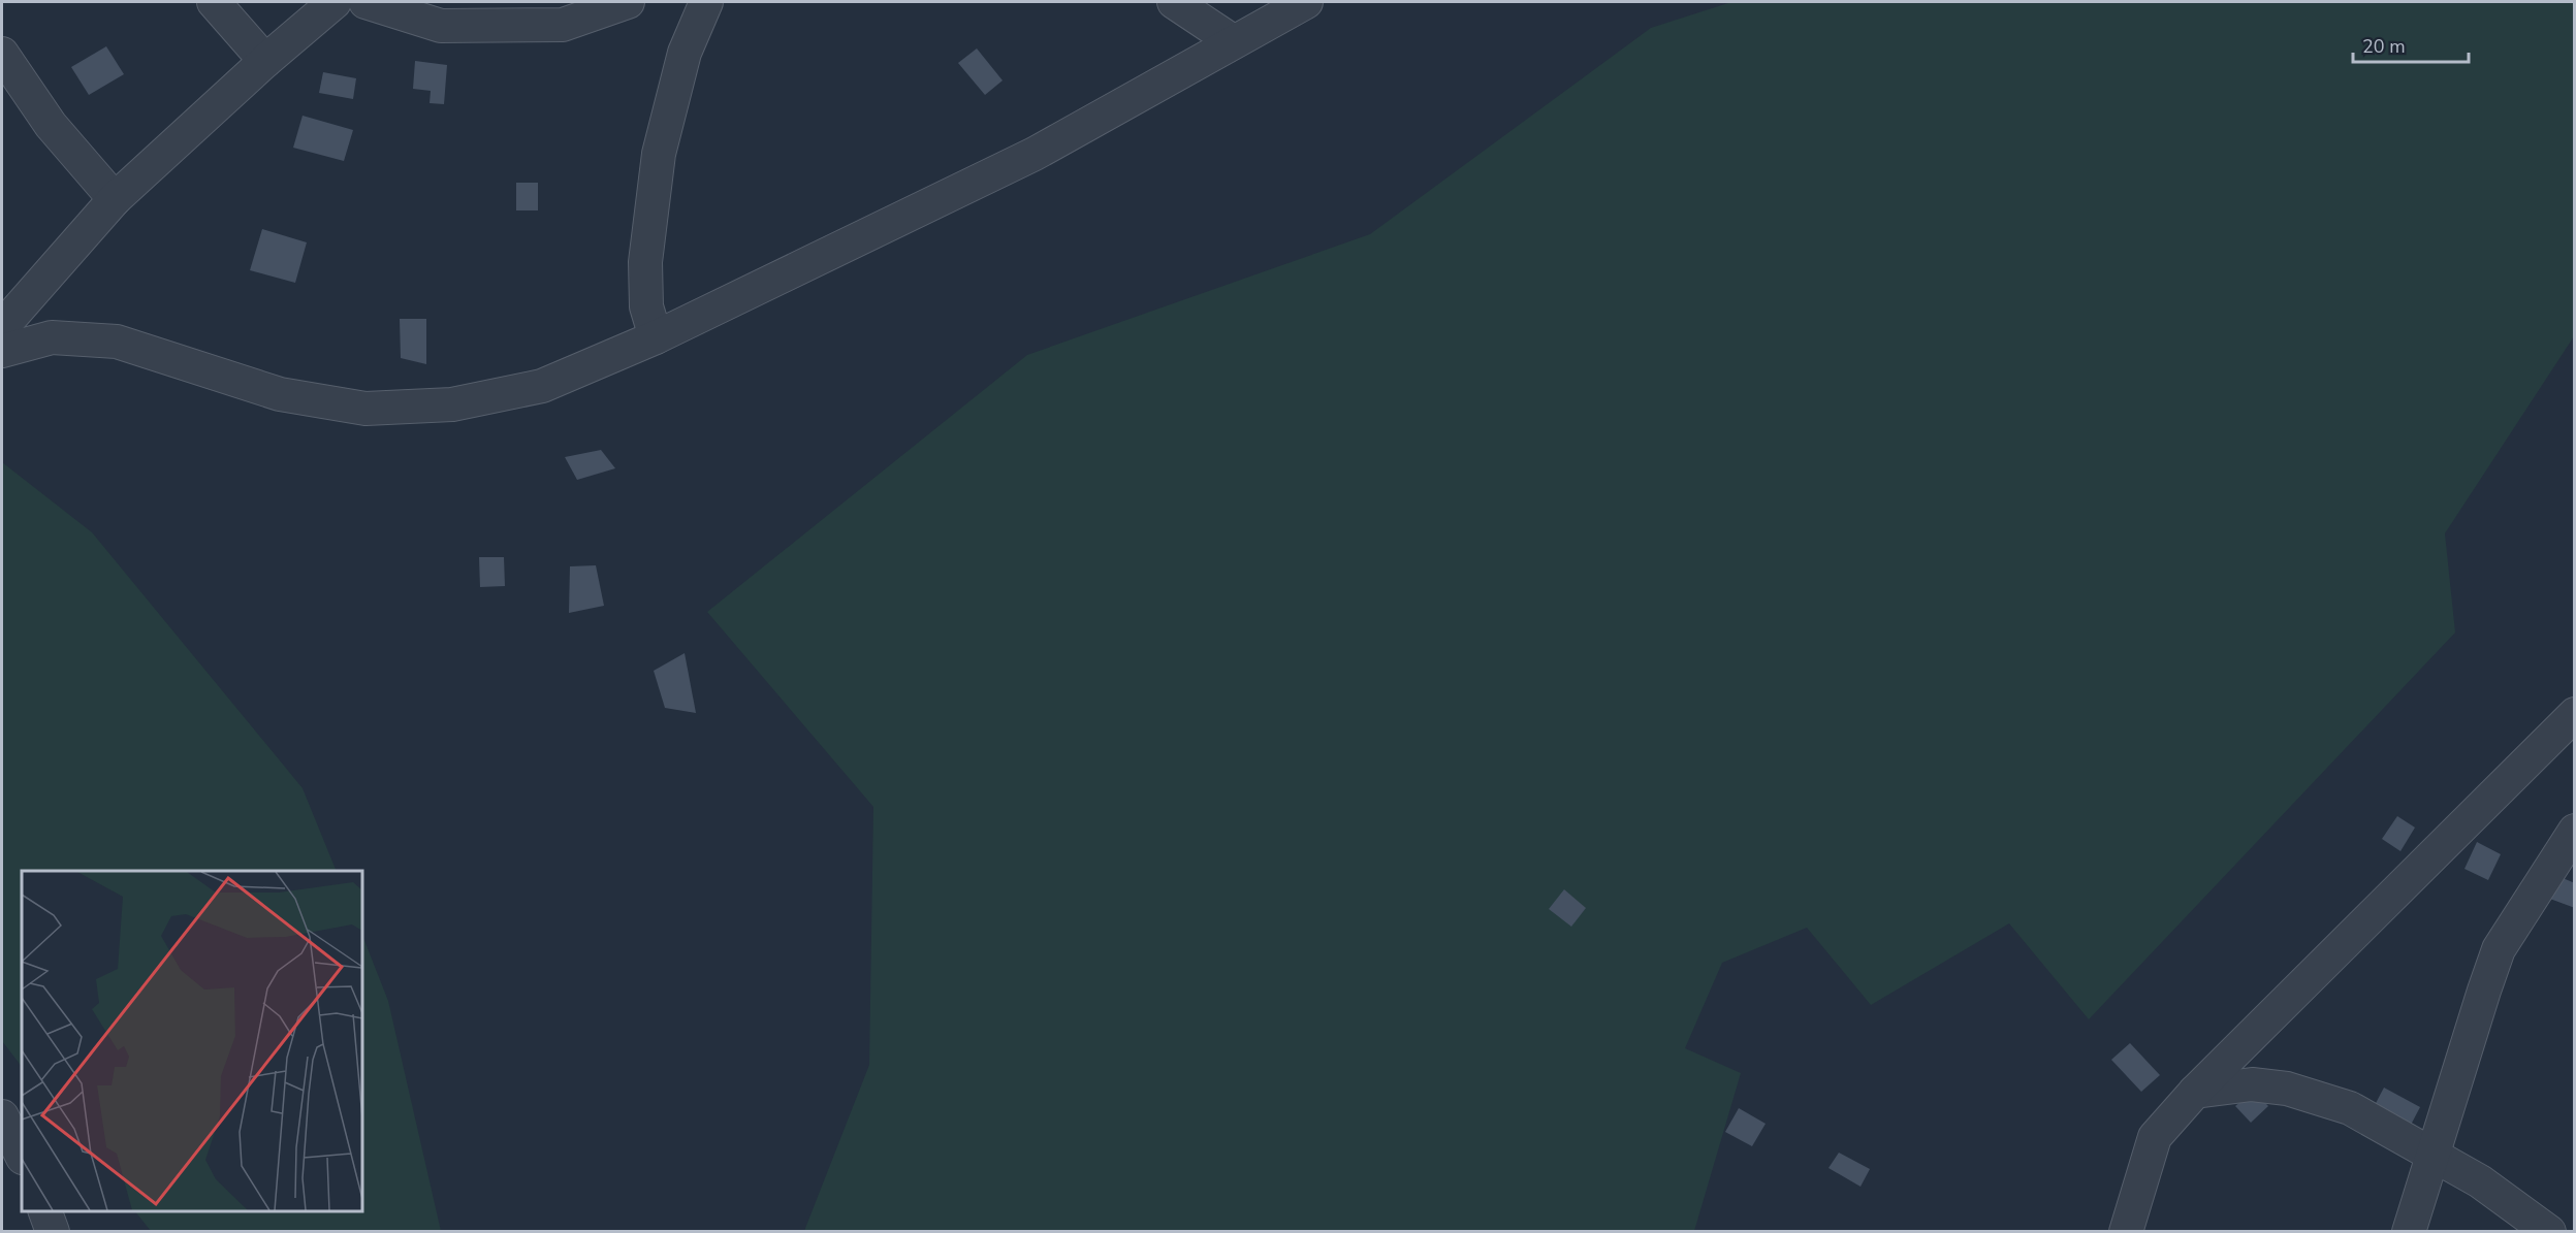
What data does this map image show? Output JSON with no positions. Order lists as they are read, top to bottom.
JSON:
{
  "scale_bar": "20 m"
}
